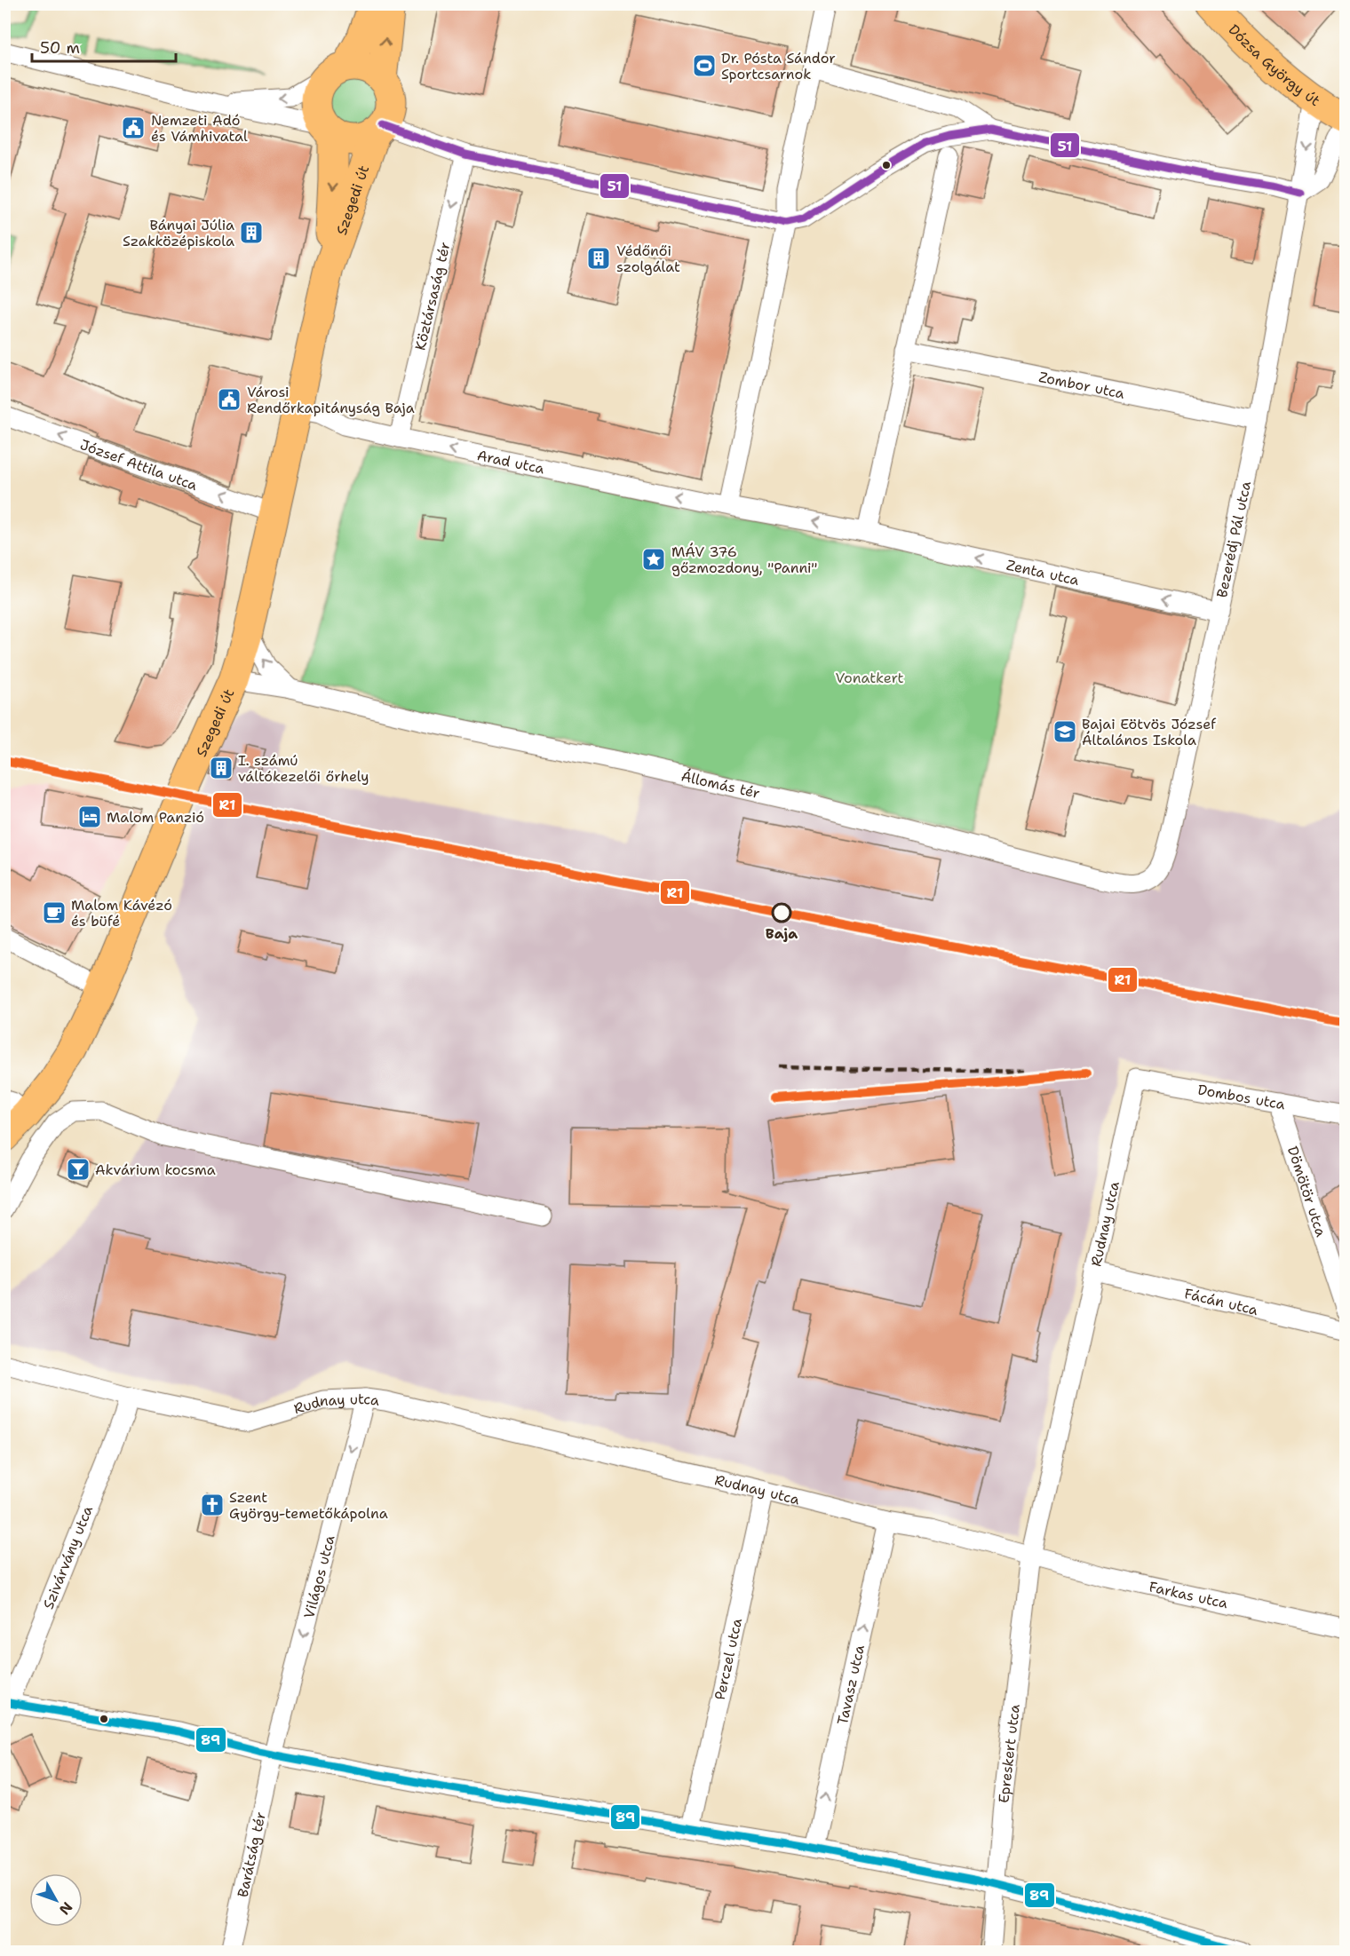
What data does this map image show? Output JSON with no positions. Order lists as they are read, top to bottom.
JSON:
{
  "streets": {
    "main road": ["Dózsa György út", "Szegedi út"],
    "street": [
      "Köztársaság tér",
      "Zombor utca",
      "Arad utca",
      "József Attila utca",
      "Bezerédj Pál utca",
      "Zenta utca",
      "Állomás tér",
      "Dombos utca",
      "Dömötör utca",
      "Rudnay utca",
      "Fácán utca",
      "Szivárvány utca",
      "Világos utca",
      "Farkas utca",
      "Perczel utca",
      "Tavasz utca",
      "Epreskert utca",
      "Barátság tér"
    ]
  },
  "crossings": [
    ["Dózsa György út", "Bezerédj Pál utca"],
    ["Szegedi út", "Arad utca"],
    ["Szegedi út", "József Attila utca"],
    ["Szegedi út", "Állomás tér"],
    ["Köztársaság tér", "Arad utca"],
    ["Zombor utca", "Bezerédj Pál utca"],
    ["Arad utca", "Zenta utca"],
    ["Bezerédj Pál utca", "Zenta utca"],
    ["Bezerédj Pál utca", "Állomás tér"],
    ["Dombos utca", "Dömötör utca"],
    ["Dombos utca", "Rudnay utca"],
    ["Rudnay utca", "Fácán utca"],
    ["Rudnay utca", "Szivárvány utca"],
    ["Rudnay utca", "Világos utca"],
    ["Rudnay utca", "Farkas utca"],
    ["Rudnay utca", "Perczel utca"],
    ["Rudnay utca", "Tavasz utca"],
    ["Rudnay utca", "Epreskert utca"],
    ["Világos utca", "Barátság tér"],
    ["Farkas utca", "Epreskert utca"]
  ],
  "one_way": [
    "Köztársaság tér",
    "Arad utca",
    "József Attila utca",
    "Zenta utca",
    "Világos utca",
    "Tavasz utca"
  ],
  "parks": ["Vonatkert"],
  "places": {
    "sports": ["Dr. Pósta Sándor Sportcsarnok"],
    "public building": ["Nemzeti Adó és Vámhivatal", "Városi Rendőrkapitányság Baja"],
    "building": ["Bányai Júlia Szakközépiskola", "Védőnői szolgálat", "I. számú váltókezelői őrhely"],
    "place": ["MÁV 376 gőzmozdony, \"Panni\""],
    "school or university": ["Bajai Eötvös József Általános Iskola"],
    "hotel": ["Malom Panzió"],
    "cafe": ["Malom Kávézó és büfé"],
    "other": ["Baja"],
    "bar": ["Akvárium kocsma"],
    "church": ["Szent György-temetőkápolna"]
  },
  "lines": ["transit line 51", "transit line R1", "transit line 89"],
  "scale_bar": "50 m",
  "north": "bottom right"
}
